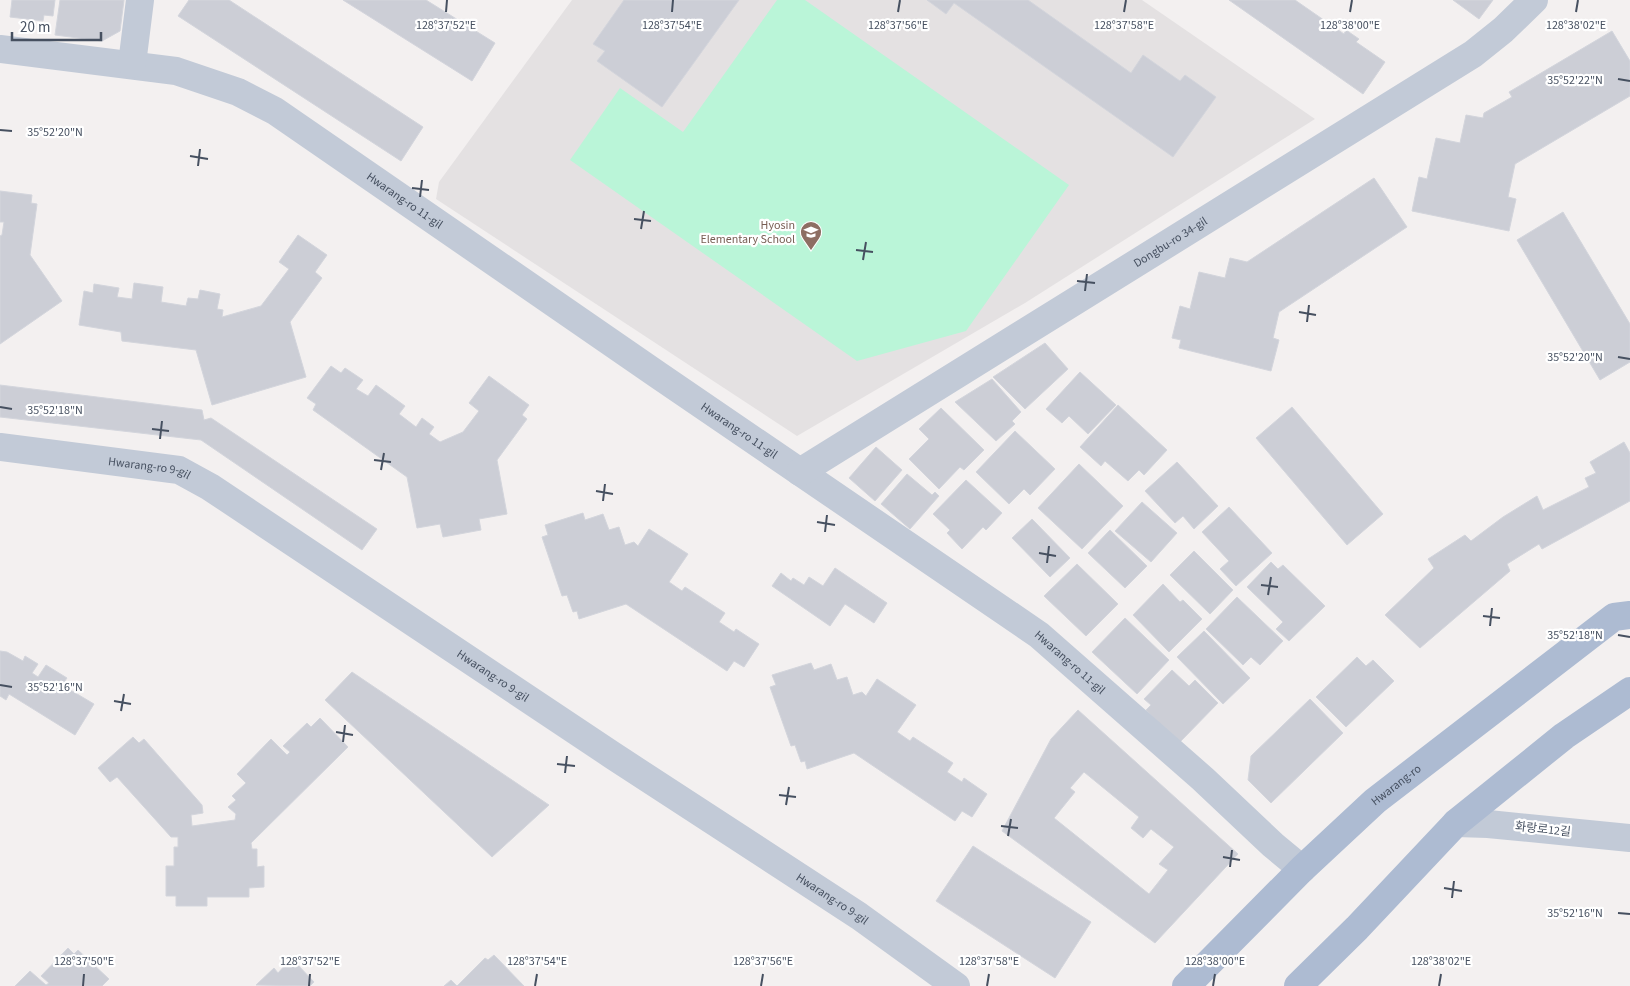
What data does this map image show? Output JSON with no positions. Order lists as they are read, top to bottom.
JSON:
{
  "streets": {
    "main road": ["Hwarang-ro"],
    "street": [
      "Hwarang-ro 11-gil",
      "Dongbu-ro 34-gil",
      "Hwarang-ro 9-gil",
      "화랑로12길"
    ]
  },
  "crossings": [
    ["Hwarang-ro 11-gil", "Dongbu-ro 34-gil"],
    ["Hwarang-ro 11-gil", "Hwarang-ro"]
  ],
  "places": {
    "school or university": ["Hyosin Elementary School"]
  },
  "scale_bar": "20 m",
  "coordinates": [
    "128°37'52\"E",
    "128°37'54\"E",
    "128°37'56\"E",
    "128°37'58\"E",
    "128°38'00\"E",
    "128°38'02\"E",
    "35°52'22\"N",
    "35°52'20\"N",
    "35°52'18\"N",
    "35°52'16\"N",
    "128°37'50\"E"
  ]
}
